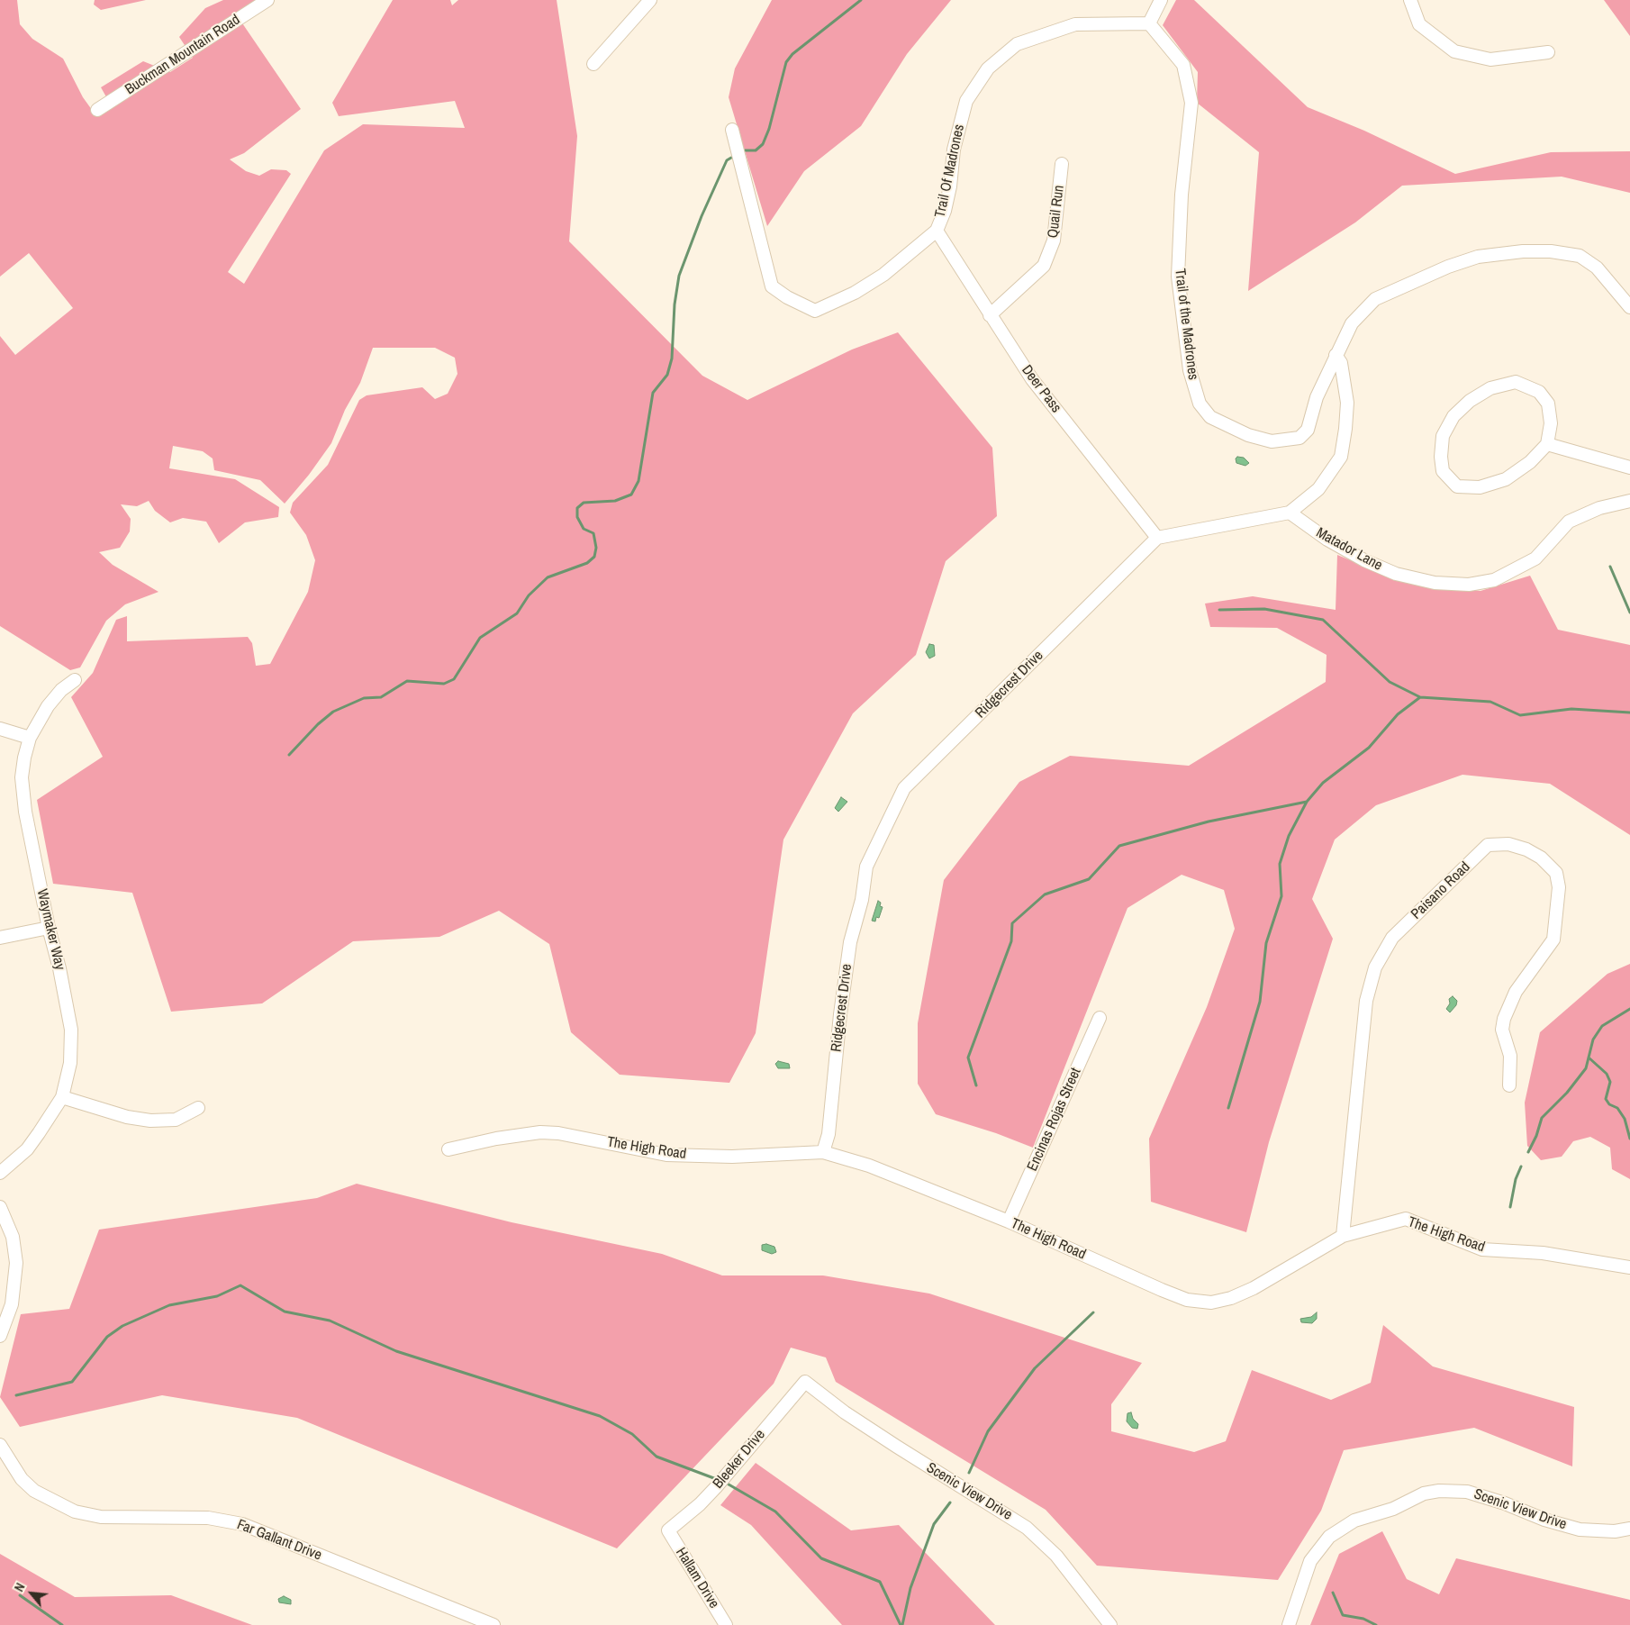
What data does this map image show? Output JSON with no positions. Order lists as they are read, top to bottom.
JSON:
{
  "streets": {
    "street": [
      "Buckman Mountain Road",
      "Trail Of Madrones",
      "Quail Run",
      "Trail of the Madrones",
      "Deer Pass",
      "Matador Lane",
      "Ridgecrest Drive",
      "Paisano Road",
      "Waymaker Way",
      "Encinas Rojas Street",
      "The High Road",
      "Bleeker Drive",
      "Scenic View Drive",
      "Far Gallant Drive",
      "Hallam Drive"
    ]
  },
  "crossings": [
    ["Trail Of Madrones", "Trail of the Madrones"],
    ["Trail Of Madrones", "Deer Pass"],
    ["Quail Run", "Deer Pass"],
    ["Deer Pass", "Ridgecrest Drive"],
    ["Ridgecrest Drive", "The High Road"],
    ["Paisano Road", "The High Road"],
    ["Encinas Rojas Street", "The High Road"],
    ["Bleeker Drive", "Scenic View Drive"],
    ["Bleeker Drive", "Hallam Drive"]
  ],
  "north": "top left"
}
